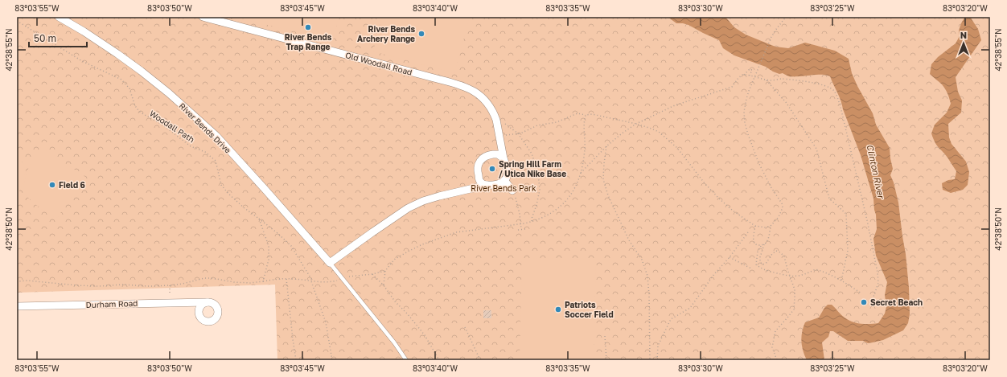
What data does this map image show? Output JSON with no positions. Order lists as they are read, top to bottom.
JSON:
{
  "streets": {
    "street": ["Old Woodall Road", "River Bends Drive", "Durham Road"],
    "path": ["Woodall Path"]
  },
  "water": ["Clinton River"],
  "parks": ["River Bends Park"],
  "places": [
    "River Bends Trap Range",
    "River Bends Archery Range",
    "Spring Hill Farm / Utica Nike Base",
    "Field 6",
    "Secret Beach",
    "Patriots Soccer Field"
  ],
  "scale_bar": "50 m",
  "north": "top",
  "coordinates": [
    "83°03'55\"W",
    "83°03'50\"W",
    "83°03'45\"W",
    "83°03'40\"W",
    "83°03'35\"W",
    "83°03'30\"W",
    "83°03'25\"W",
    "83°03'20\"W",
    "42°38'55\"N",
    "42°38'50\"N"
  ]
}
